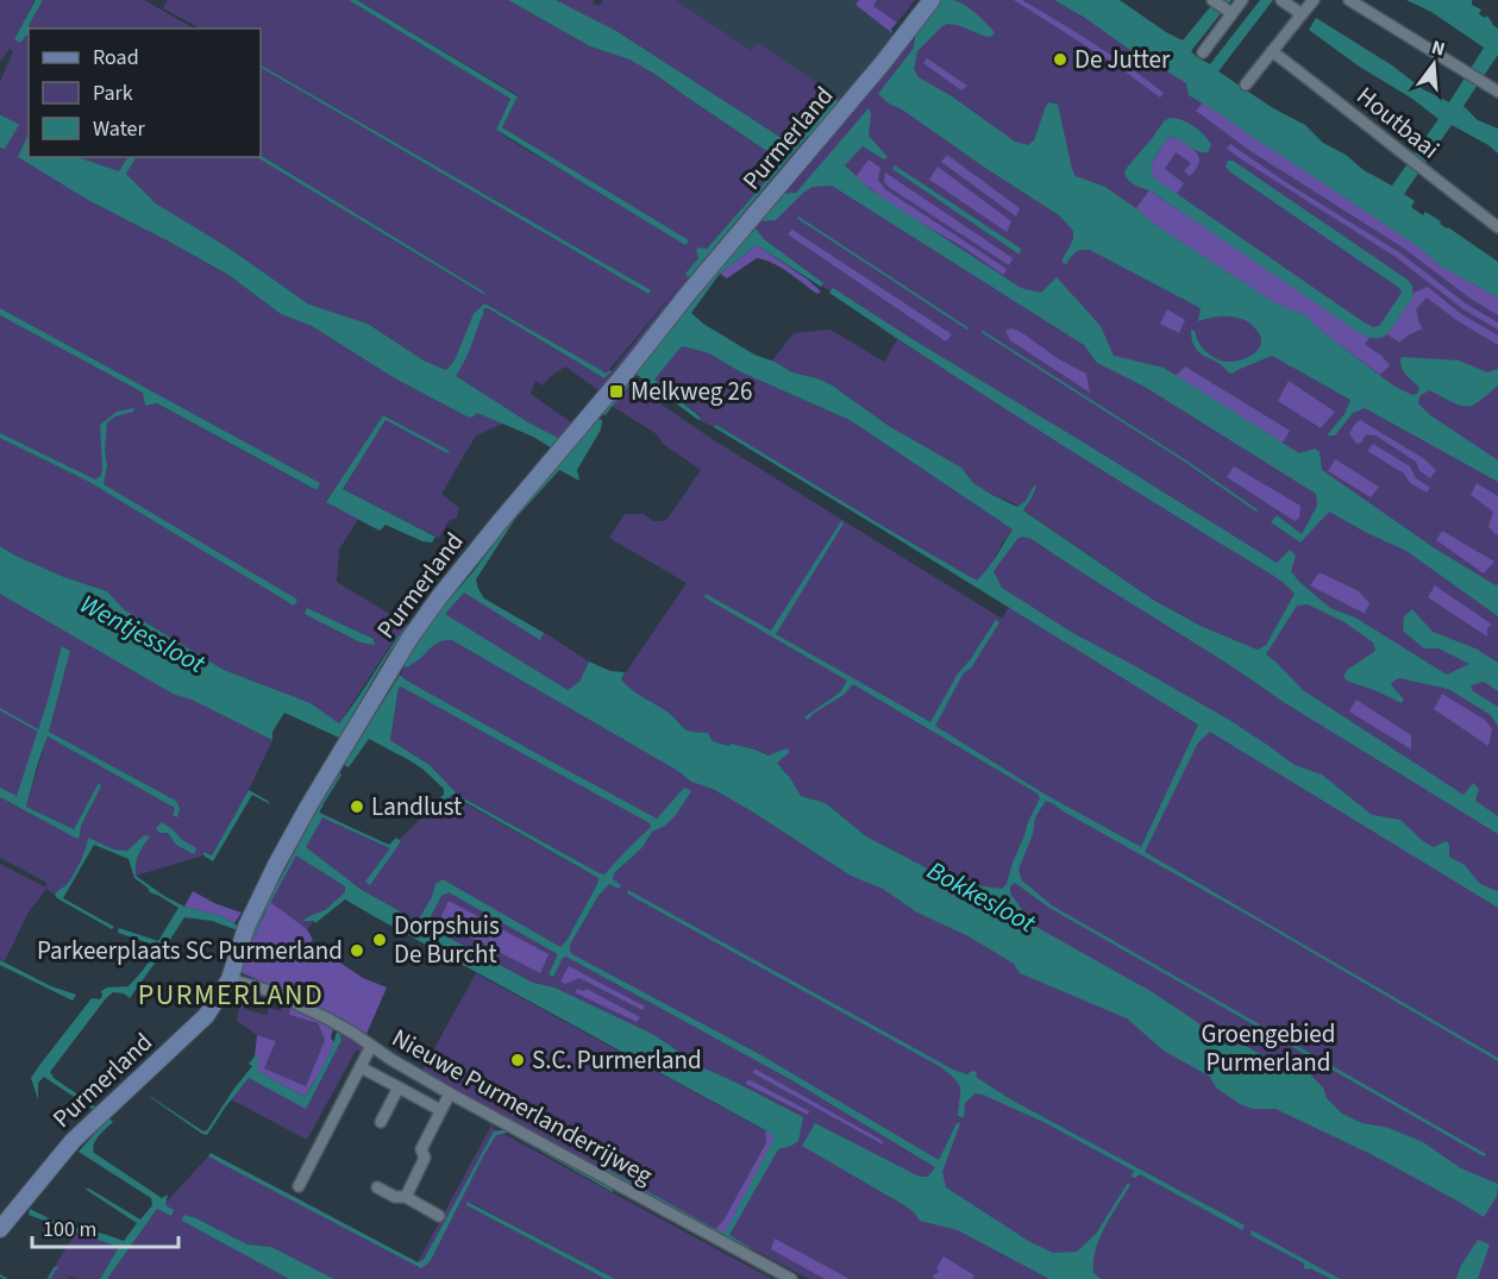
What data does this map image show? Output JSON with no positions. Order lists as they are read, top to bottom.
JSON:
{
  "streets": {
    "street": ["Houtbaai", "Purmerland", "Nieuwe Purmerlanderrijweg"]
  },
  "crossings": [
    ["Purmerland", "Nieuwe Purmerlanderrijweg"]
  ],
  "districts": ["PURMERLAND"],
  "water": ["Wentjessloot", "Bokkesloot"],
  "parks": ["Groengebied Purmerland"],
  "places": {
    "other": [
      "De Jutter",
      "Landlust",
      "Dorpshuis De Burcht",
      "Parkeerplaats SC Purmerland",
      "S.C. Purmerland"
    ],
    "transit": ["Melkweg 26"]
  },
  "legend": ["Road", "Park", "Water"],
  "scale_bar": "100 m",
  "north": "top"
}
